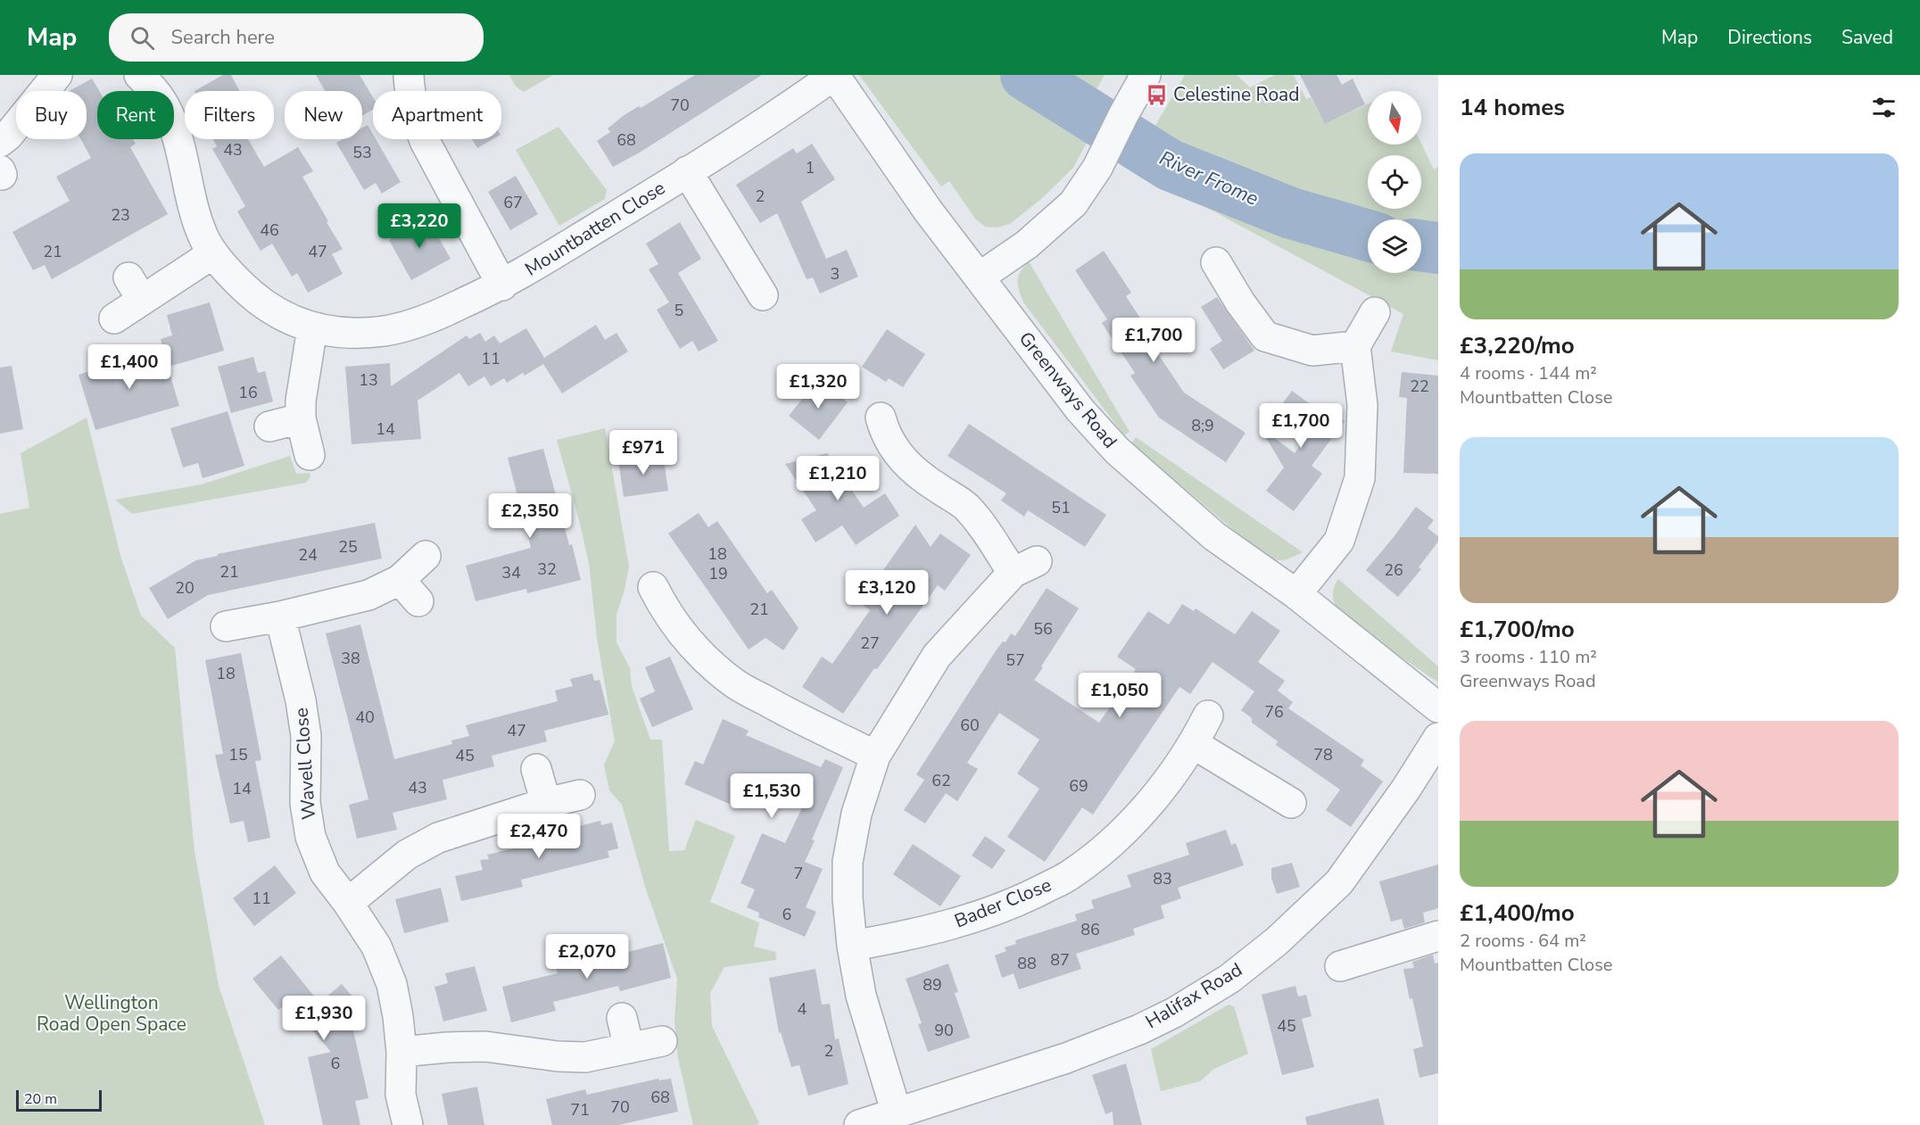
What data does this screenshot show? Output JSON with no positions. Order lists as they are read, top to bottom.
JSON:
{
  "streets": {
    "street": [
      "Mountbatten Close",
      "Greenways Road",
      "Wavell Close",
      "Bader Close",
      "Halifax Road"
    ]
  },
  "crossings": [
    ["Mountbatten Close", "Greenways Road"]
  ],
  "water": ["River Frome"],
  "parks": ["Wellington Road Open Space"],
  "places": {
    "bus stop": ["Celestine Road"]
  },
  "house_numbers": [
    "70",
    "68",
    "43",
    "53",
    "1",
    "2",
    "67",
    "23",
    "46",
    "21",
    "47",
    "3",
    "5",
    "11",
    "13",
    "22",
    "16",
    "8;9",
    "14",
    "51",
    "25",
    "18",
    "24",
    "32",
    "26",
    "21",
    "34",
    "19",
    "20",
    "21",
    "56",
    "27",
    "38",
    "57",
    "18",
    "76",
    "40",
    "60",
    "47",
    "15",
    "78",
    "45",
    "62",
    "69",
    "43",
    "14",
    "7",
    "83",
    "11",
    "6",
    "86",
    "87",
    "88",
    "89",
    "4",
    "45",
    "90",
    "2",
    "6",
    "68",
    "70",
    "71"
  ],
  "scale_bar": "20 m",
  "north": "bottom",
  "page": {
    "header": "Map",
    "search": "Search here",
    "nav": ["Map", "Directions", "Saved"],
    "heading": "14 homes",
    "chip": [
      "Buy",
      "Rent",
      "Filters",
      "New",
      "Apartment"
    ],
    "list": [
      {
        "name": "£3,220/mo",
        "note": "4 rooms · 144 m² · Mountbatten Close"
      },
      {
        "name": "£1,700/mo",
        "note": "3 rooms · 110 m² · Greenways Road"
      },
      {
        "name": "£1,400/mo",
        "note": "2 rooms · 64 m² · Mountbatten Close"
      }
    ],
    "price": [
      "£3,220",
      "£1,700",
      "£1,400",
      "£1,320",
      "£1,700",
      "£971",
      "£1,210",
      "£2,350",
      "£3,120",
      "£1,050",
      "£1,530",
      "£2,470",
      "£2,070",
      "£1,930"
    ],
    "scale": "20 m"
  }
}
